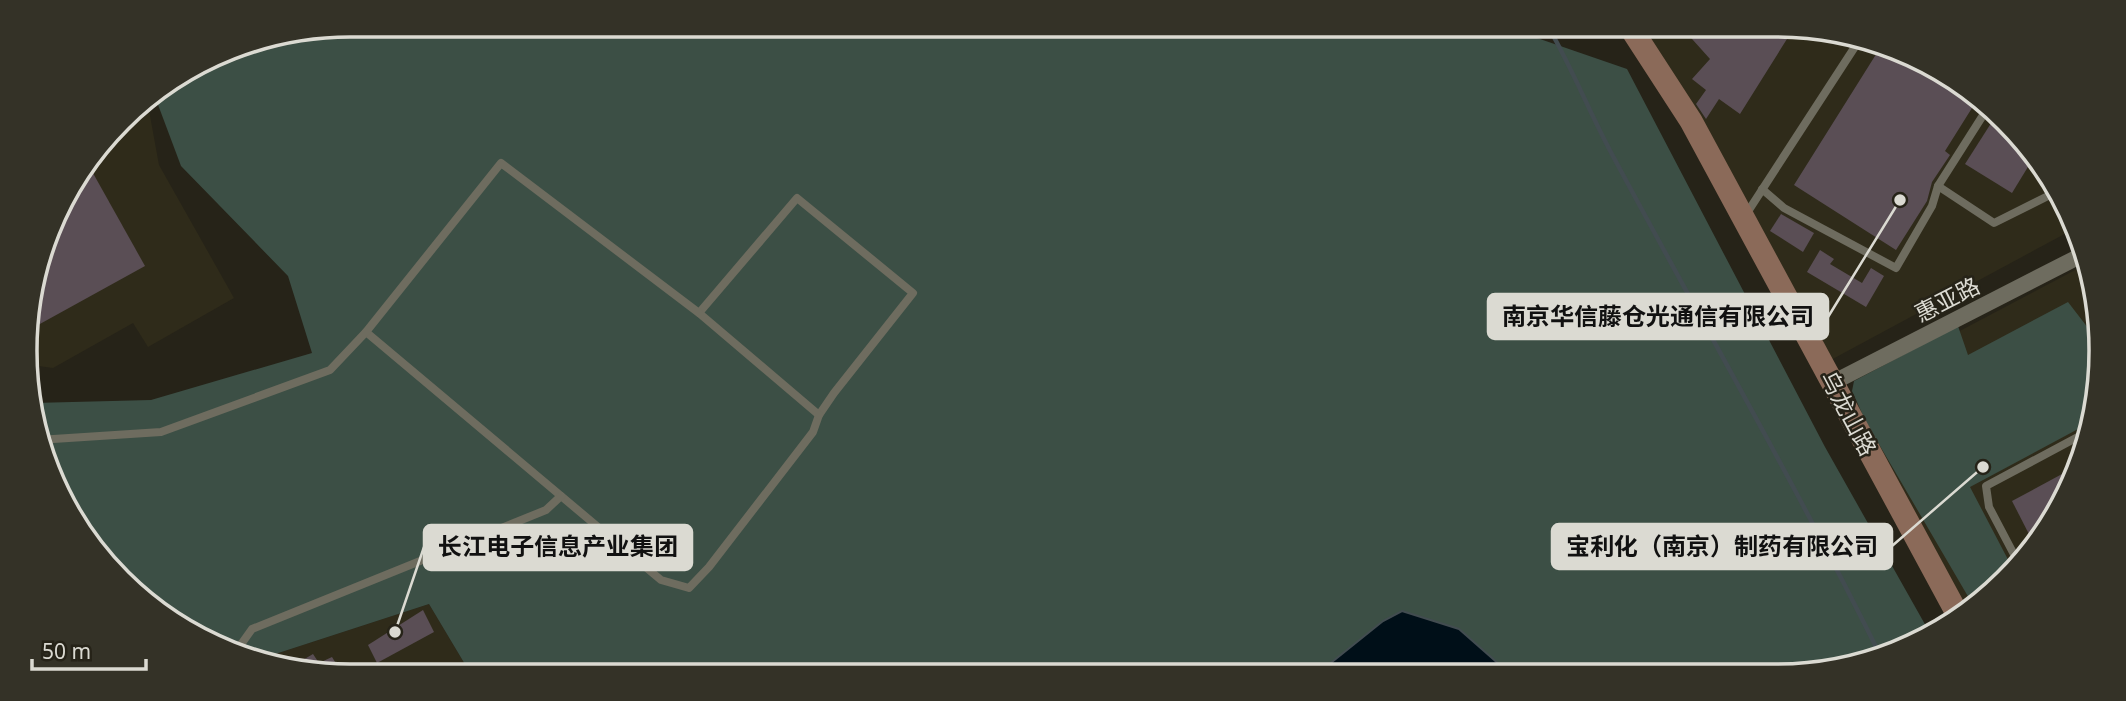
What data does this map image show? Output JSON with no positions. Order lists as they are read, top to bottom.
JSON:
{
  "streets": {
    "street": ["惠亚路", "乌龙山路"]
  },
  "crossings": [
    ["惠亚路", "乌龙山路"]
  ],
  "places": ["南京华信藤仓光通信有限公司", "宝利化（南京）制药有限公司", "长江电子信息产业集团"],
  "scale_bar": "50 m"
}
